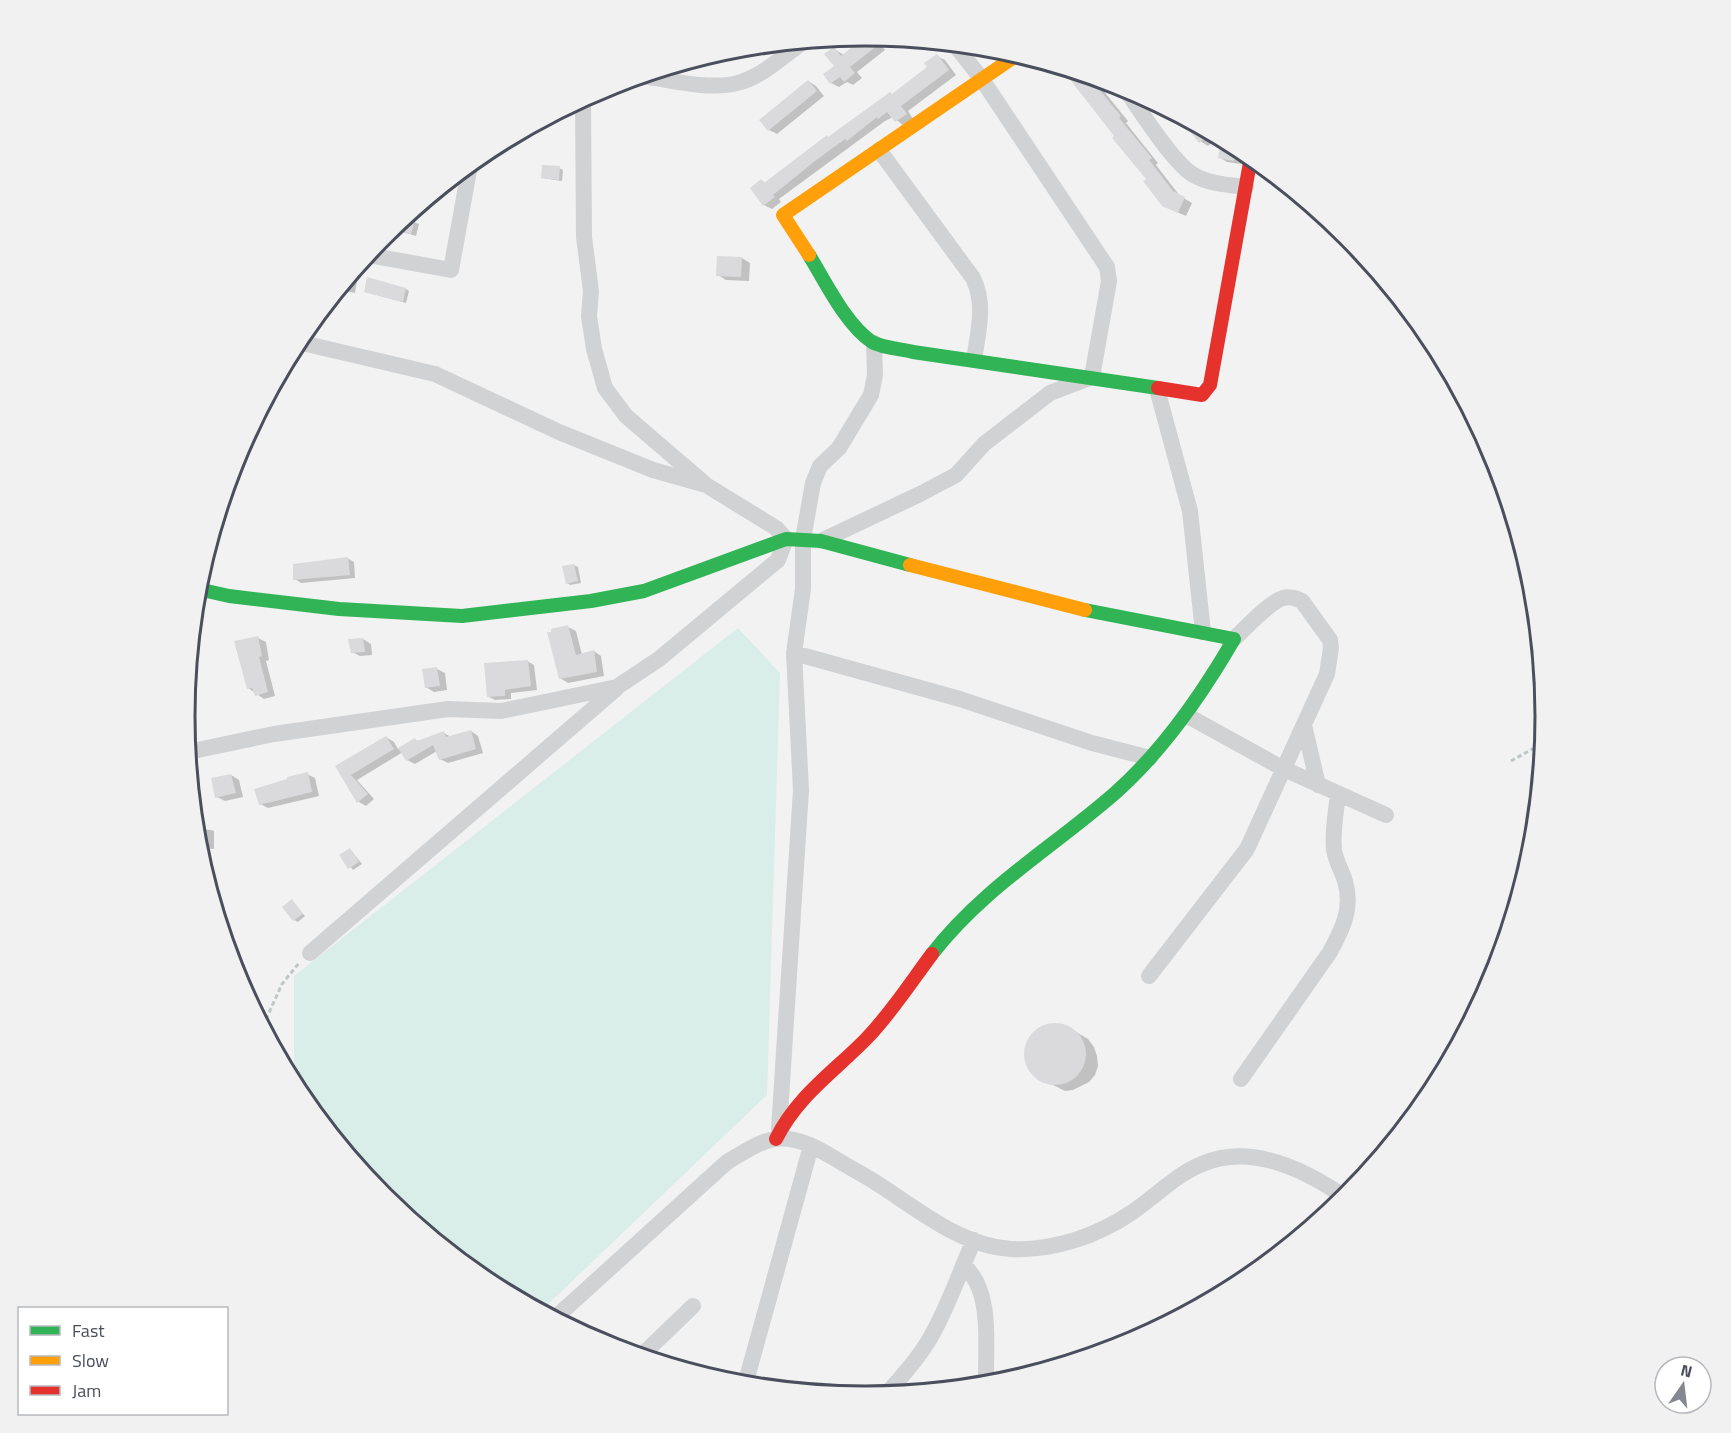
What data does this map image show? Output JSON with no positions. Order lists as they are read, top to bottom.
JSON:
{
  "legend": ["Fast", "Slow", "Jam"],
  "north": "top"
}
